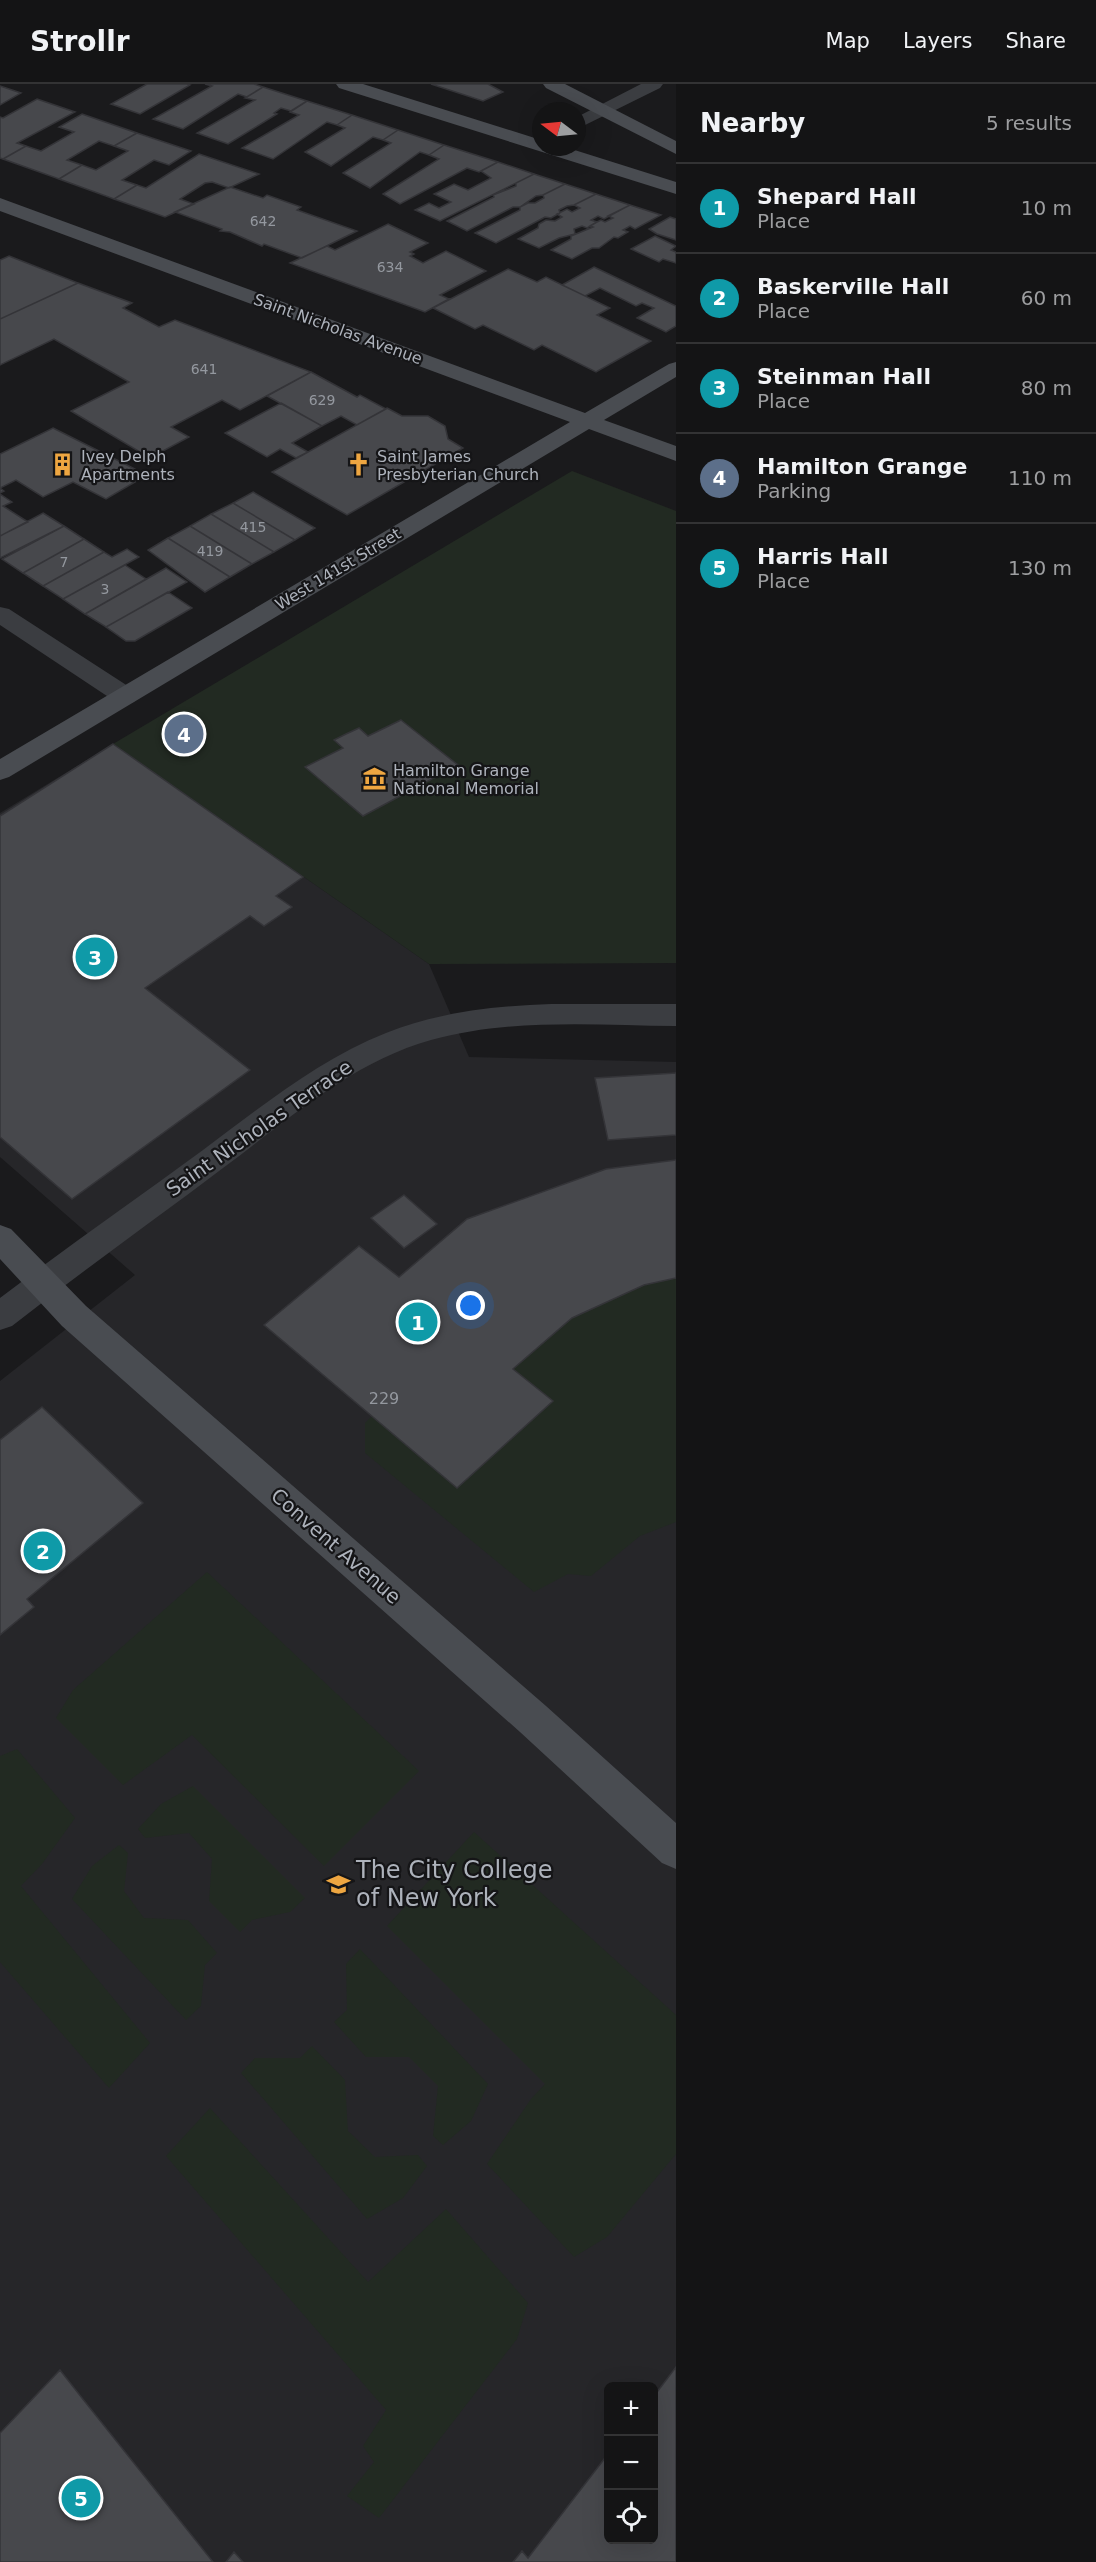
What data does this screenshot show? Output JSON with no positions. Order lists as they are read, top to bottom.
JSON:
{
  "streets": {
    "street": [
      "Saint Nicholas Avenue",
      "West 141st Street",
      "Saint Nicholas Terrace",
      "Convent Avenue"
    ]
  },
  "crossings": [
    ["Saint Nicholas Avenue", "West 141st Street"],
    ["Saint Nicholas Terrace", "Convent Avenue"]
  ],
  "places": {
    "building": ["Ivey Delph Apartments"],
    "church": ["Saint James Presbyterian Church"],
    "museum": ["Hamilton Grange National Memorial"],
    "school or university": ["The City College of New York"]
  },
  "house_numbers": [
    "642",
    "634",
    "641",
    "629",
    "415",
    "419",
    "7",
    "3",
    "229"
  ],
  "north": "left",
  "page": {
    "header": "Strollr",
    "nav": ["Map", "Layers", "Share"],
    "heading": ["Nearby", "5 results"],
    "list": [
      {
        "mark": "1",
        "name": "Shepard Hall",
        "note": "Place",
        "value": "10 m"
      },
      {
        "mark": "2",
        "name": "Baskerville Hall",
        "note": "Place",
        "value": "60 m"
      },
      {
        "mark": "3",
        "name": "Steinman Hall",
        "note": "Place",
        "value": "80 m"
      },
      {
        "mark": "4",
        "name": "Hamilton Grange",
        "note": "Parking",
        "value": "110 m"
      },
      {
        "mark": "5",
        "name": "Harris Hall",
        "note": "Place",
        "value": "130 m"
      }
    ],
    "pins": [
      "4",
      "3",
      "1",
      "2",
      "5"
    ],
    "map_buttons": ["+", "−"]
  }
}
